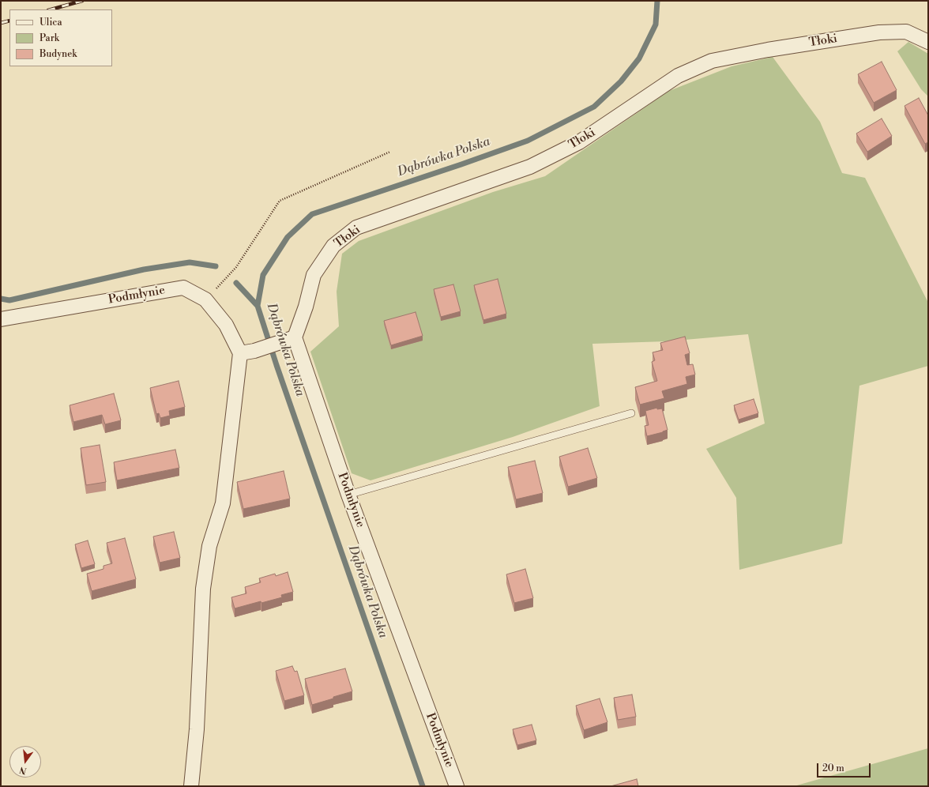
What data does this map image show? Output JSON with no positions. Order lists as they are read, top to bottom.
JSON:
{
  "streets": {
    "street": ["Tłoki", "Podmłynie"]
  },
  "crossings": [
    ["Tłoki", "Podmłynie"]
  ],
  "water": ["Dąbrówka Polska"],
  "legend": ["Ulica", "Park", "Budynek"],
  "scale_bar": "20 m",
  "north": "bottom"
}
